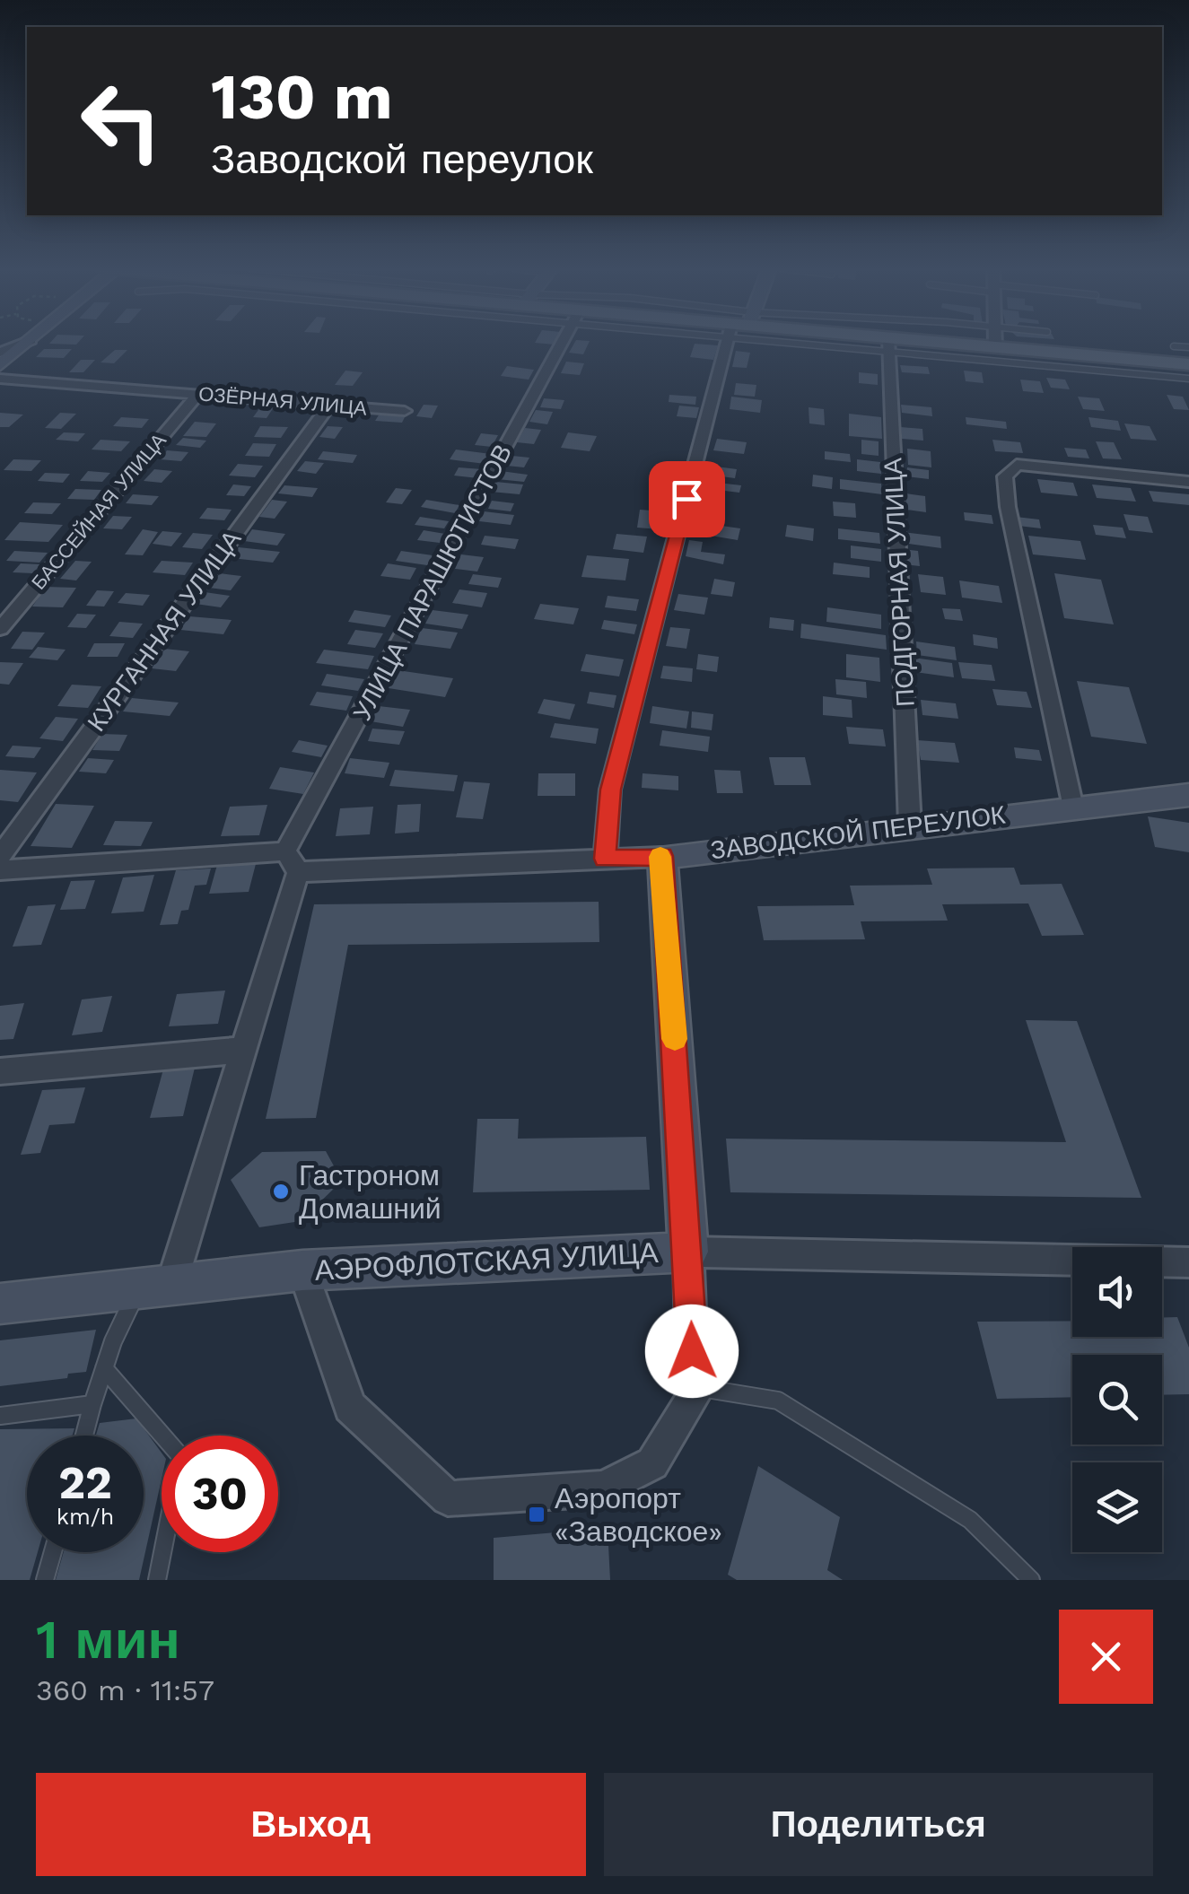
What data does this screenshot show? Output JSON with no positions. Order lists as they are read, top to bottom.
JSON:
{
  "streets": {
    "street": [
      "ОЗЁРНАЯ УЛИЦА",
      "БАССЕЙНАЯ УЛИЦА",
      "УЛИЦА ПАРАШЮТИСТОВ",
      "ПОДГОРНАЯ УЛИЦА",
      "КУРГАННАЯ УЛИЦА",
      "ЗАВОДСКОЙ ПЕРЕУЛОК",
      "АЭРОФЛОТСКАЯ УЛИЦА"
    ]
  },
  "crossings": [
    ["ОЗЁРНАЯ УЛИЦА", "БАССЕЙНАЯ УЛИЦА"],
    ["ОЗЁРНАЯ УЛИЦА", "КУРГАННАЯ УЛИЦА"],
    ["УЛИЦА ПАРАШЮТИСТОВ", "ЗАВОДСКОЙ ПЕРЕУЛОК"],
    ["УЛИЦА ПАРАШЮТИСТОВ", "АЭРОФЛОТСКАЯ УЛИЦА"],
    ["ПОДГОРНАЯ УЛИЦА", "ЗАВОДСКОЙ ПЕРЕУЛОК"]
  ],
  "places": {
    "other": ["Гастроном Домашний"],
    "transit": ["Аэропорт «Заводское»"]
  },
  "page": {
    "turn": ["130 m", "Заводской переулок"],
    "speed": "22 km/h",
    "limit": "30",
    "heading": ["1 мин", "360 m · 11:57"],
    "buttons": ["Выход", "Поделиться"]
  }
}
